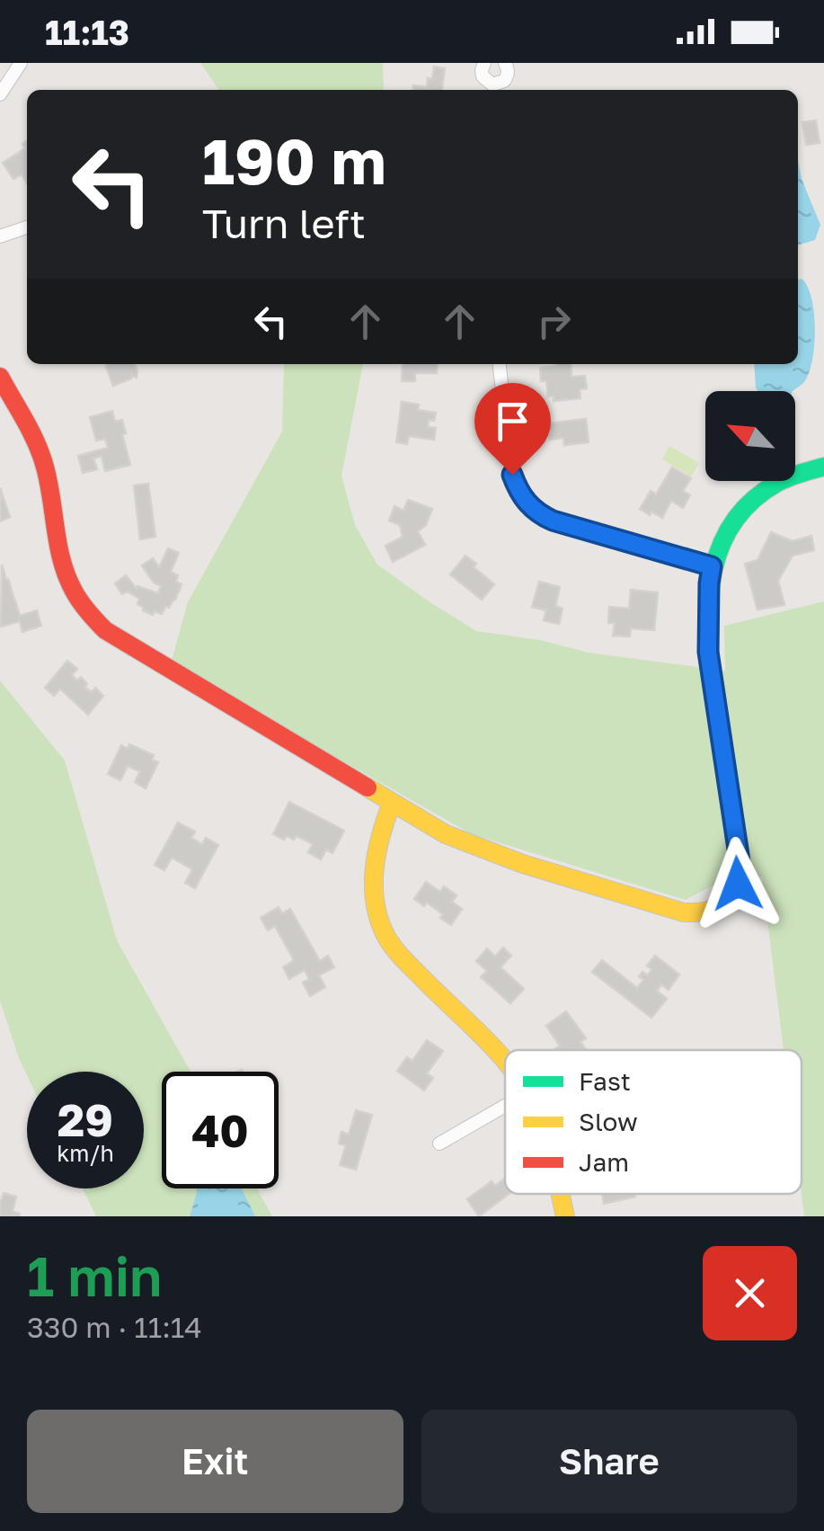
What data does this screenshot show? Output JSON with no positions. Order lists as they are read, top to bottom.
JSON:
{
  "legend": ["Fast", "Slow", "Jam"],
  "north": "top left",
  "page": {
    "status": "11:13",
    "turn": ["190 m", "Turn left"],
    "speed": "29 km/h",
    "limit": "40",
    "heading": ["1 min", "330 m · 11:14"],
    "buttons": ["Exit", "Share"]
  }
}
